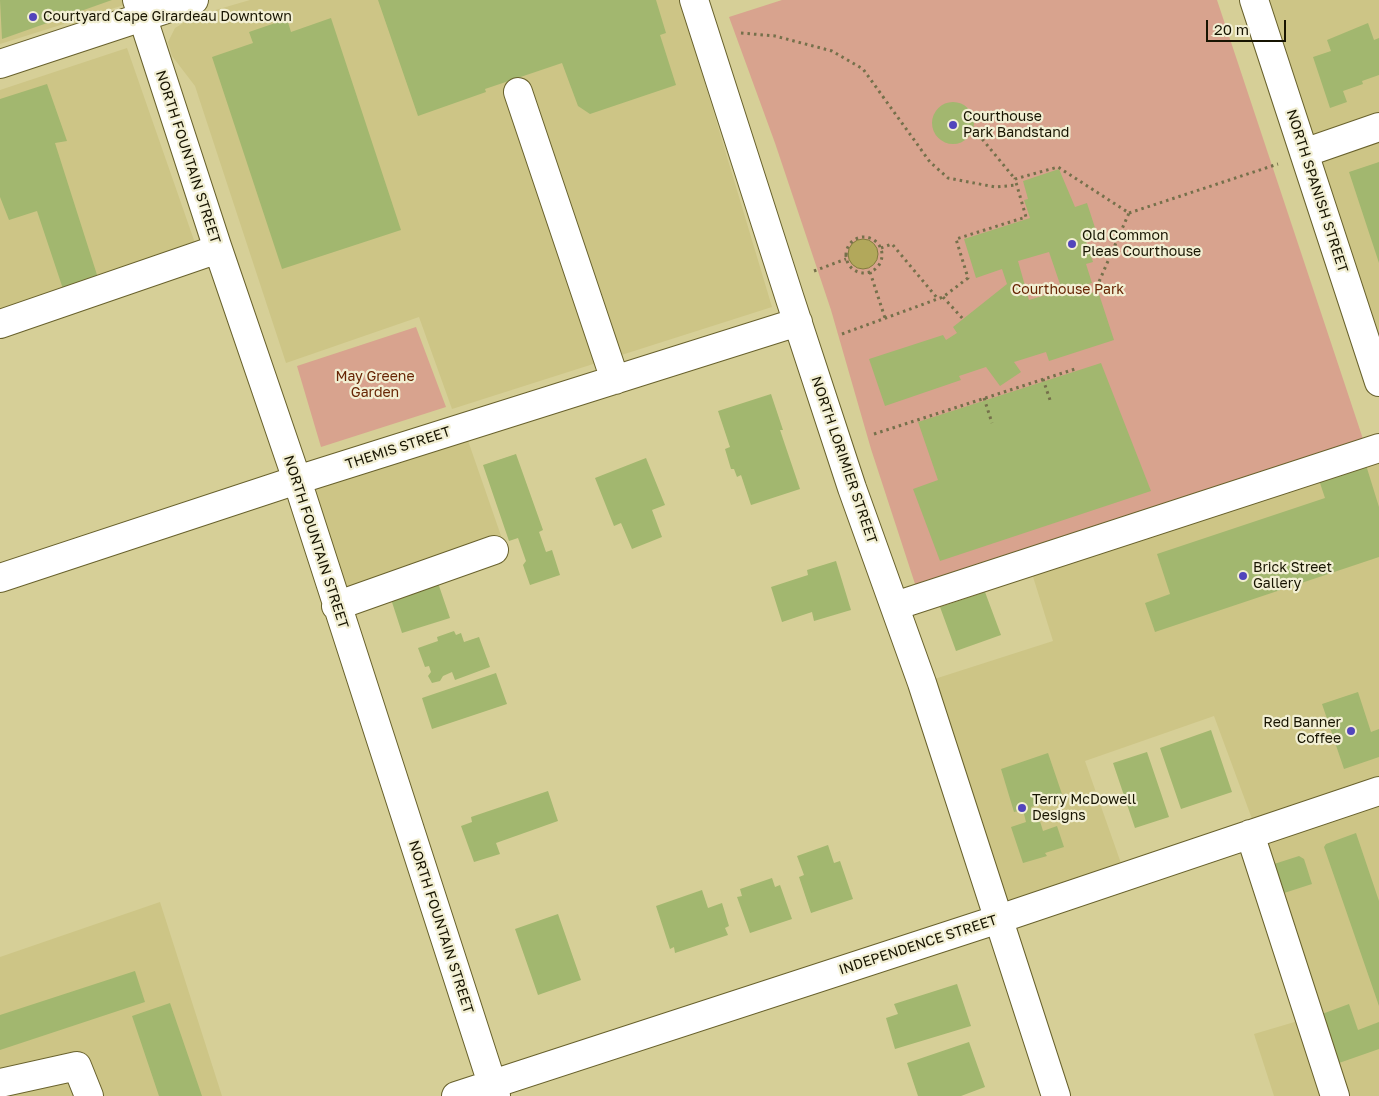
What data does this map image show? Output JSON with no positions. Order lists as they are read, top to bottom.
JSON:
{
  "streets": {
    "street": [
      "NORTH FOUNTAIN STREET",
      "NORTH SPANISH STREET",
      "THEMIS STREET",
      "NORTH LORIMIER STREET",
      "INDEPENDENCE STREET"
    ]
  },
  "crossings": [
    ["NORTH FOUNTAIN STREET", "THEMIS STREET"],
    ["NORTH FOUNTAIN STREET", "INDEPENDENCE STREET"],
    ["THEMIS STREET", "NORTH LORIMIER STREET"],
    ["NORTH LORIMIER STREET", "INDEPENDENCE STREET"]
  ],
  "parks": ["Courthouse Park", "May Greene Garden"],
  "places": [
    "Courtyard Cape Girardeau Downtown",
    "Courthouse Park Bandstand",
    "Old Common Pleas Courthouse",
    "Brick Street Gallery",
    "Red Banner Coffee",
    "Terry McDowell Designs"
  ],
  "scale_bar": "20 m"
}
